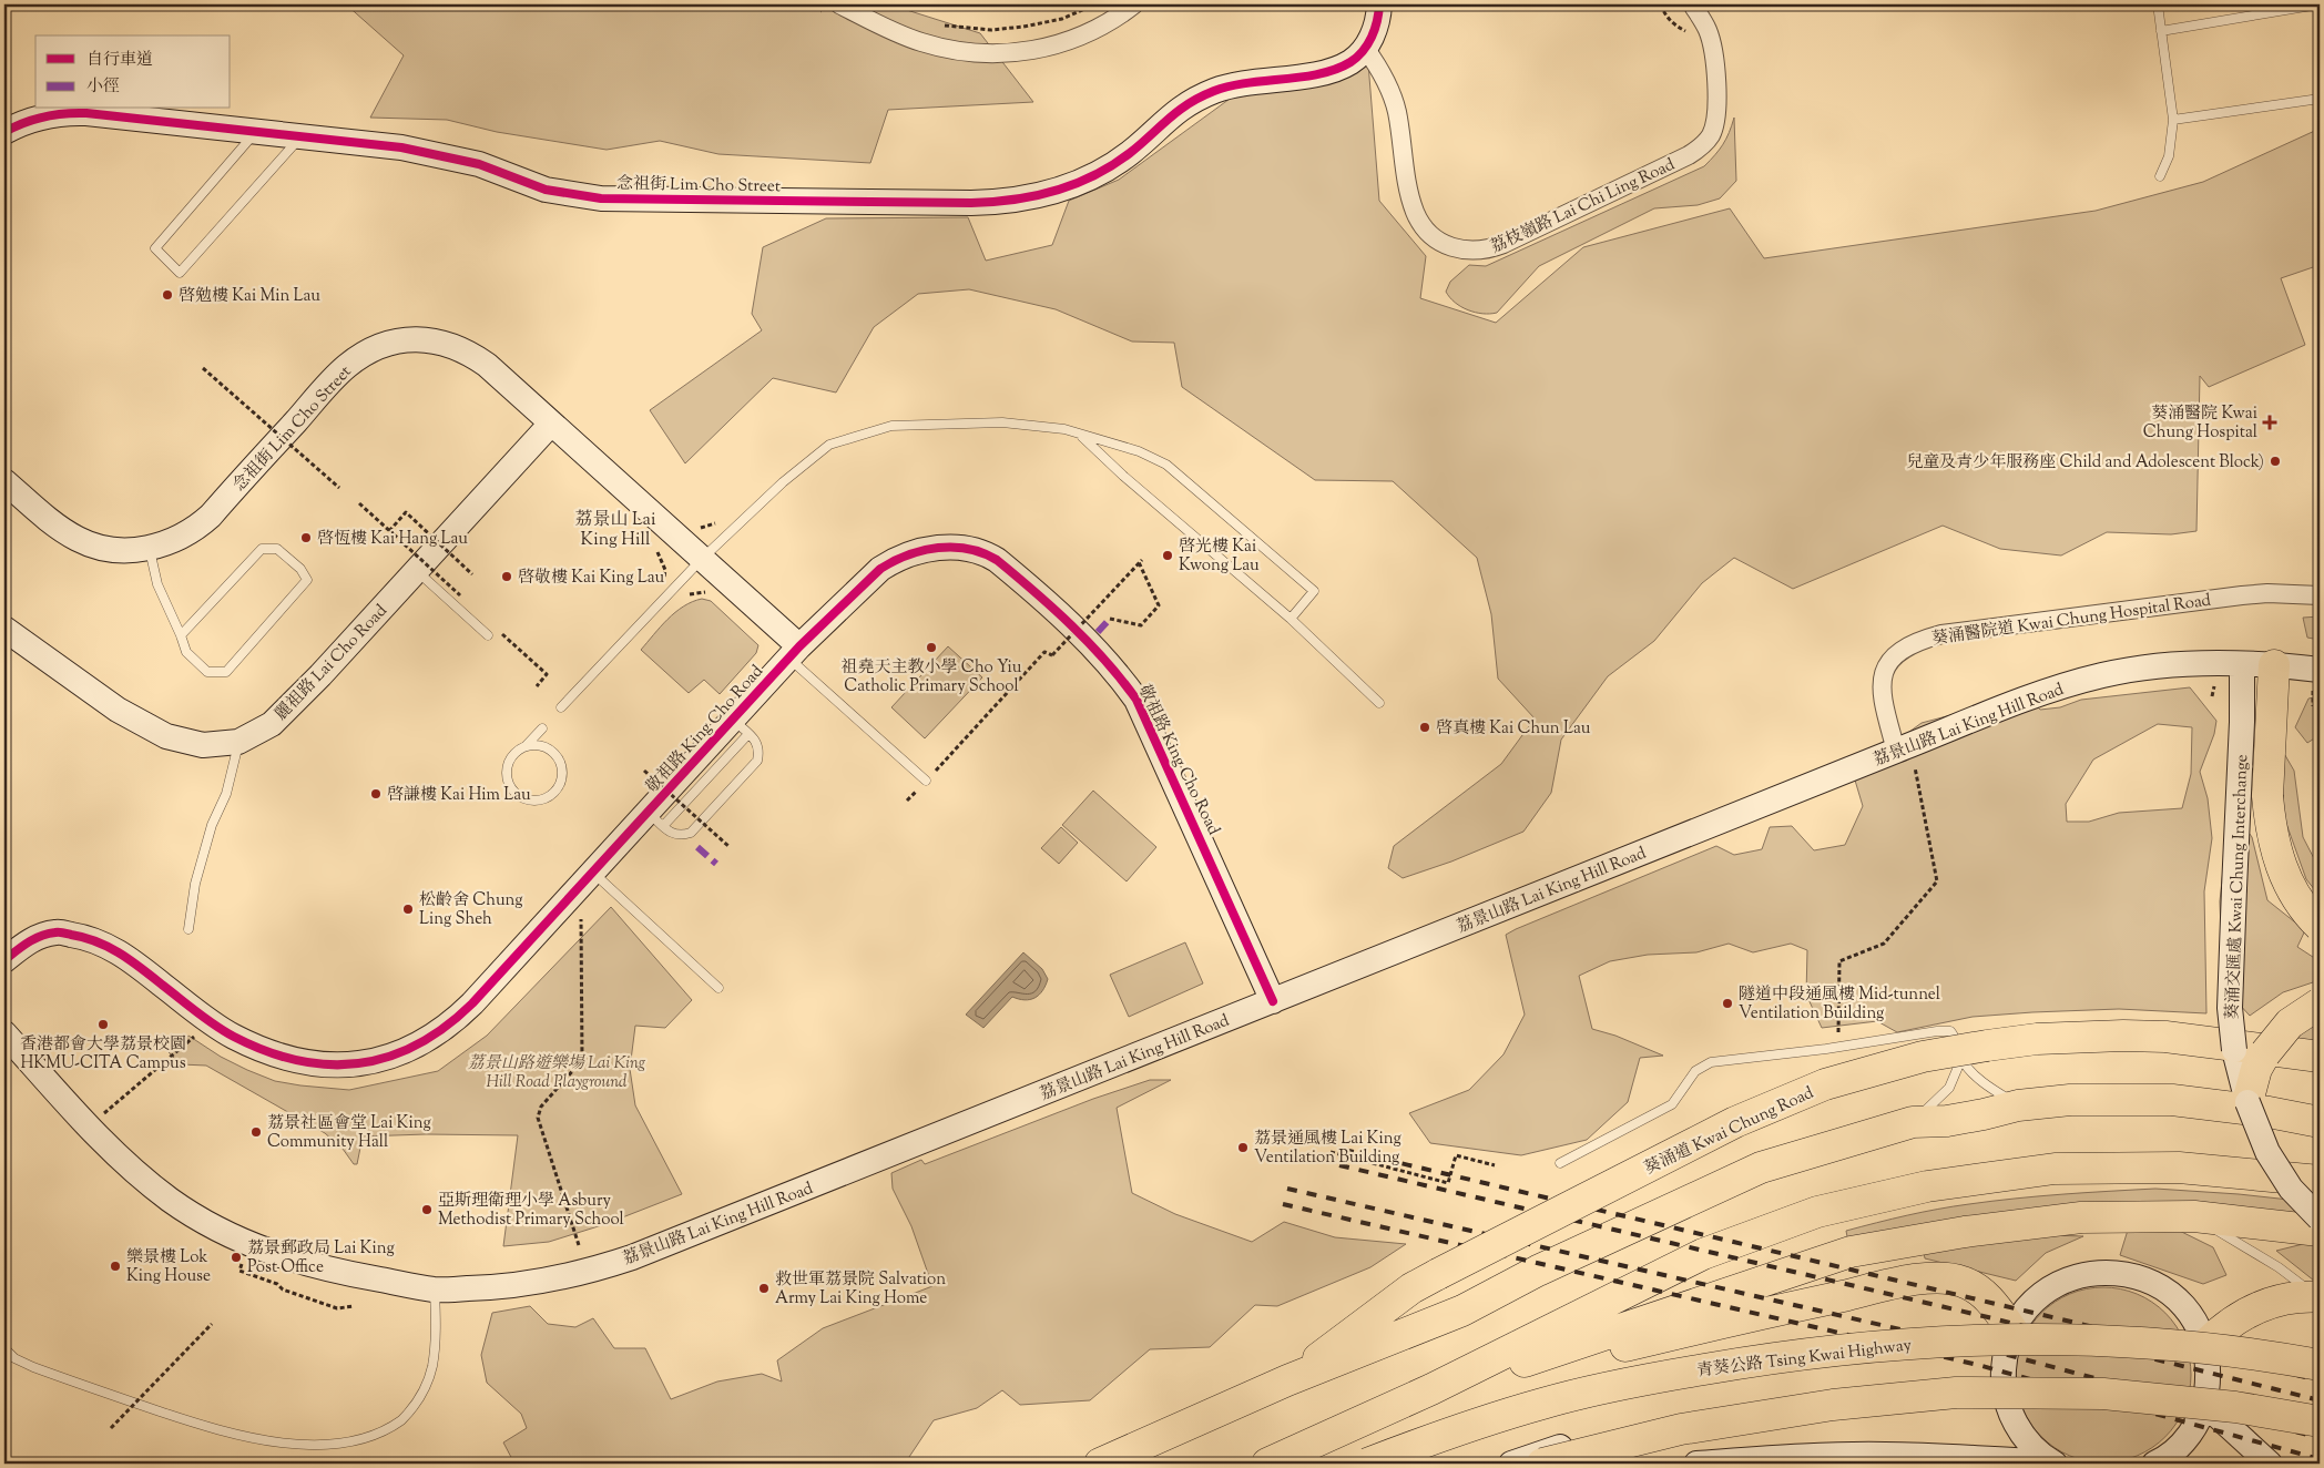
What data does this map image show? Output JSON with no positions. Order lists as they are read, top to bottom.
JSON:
{
  "streets": {
    "highway": ["葵涌道 Kwai Chung Road", "青葵公路 Tsing Kwai Highway"],
    "street": [
      "念祖街 Lim Cho Street",
      "荔枝嶺路 Lai Chi Ling Road",
      "葵涌醫院道 Kwai Chung Hospital Road",
      "麗祖路 Lai Cho Road",
      "荔景山路 Lai King Hill Road",
      "敬祖路 King Cho Road",
      "葵涌交匯處 Kwai Chung Interchange"
    ]
  },
  "crossings": [
    ["念祖街 Lim Cho Street", "荔枝嶺路 Lai Chi Ling Road"],
    ["念祖街 Lim Cho Street", "麗祖路 Lai Cho Road"],
    ["念祖街 Lim Cho Street", "敬祖路 King Cho Road"],
    ["葵涌醫院道 Kwai Chung Hospital Road", "荔景山路 Lai King Hill Road"],
    ["荔景山路 Lai King Hill Road", "敬祖路 King Cho Road"],
    ["荔景山路 Lai King Hill Road", "葵涌交匯處 Kwai Chung Interchange"]
  ],
  "districts": ["荔景山 Lai King Hill"],
  "parks": ["荔景山路遊樂場 Lai King Hill Road Playground"],
  "places": {
    "other": [
      "啓勉樓 Kai Min Lau",
      "兒童及青少年服務座 Child and Adolescent Block)",
      "啓恆樓 Kai Hang Lau",
      "啓光樓 Kai Kwong Lau",
      "啓敬樓 Kai King Lau",
      "祖堯天主教小學 Cho Yiu Catholic Primary School",
      "啓真樓 Kai Chun Lau",
      "啓謙樓 Kai Him Lau",
      "松齡舍 Chung Ling Sheh",
      "隧道中段通風樓 Mid-tunnel Ventilation Building",
      "香港都會大學荔景校園 HKMU-CITA Campus",
      "荔景社區會堂 Lai King Community Hall",
      "荔景通風樓 Lai King Ventilation Building",
      "亞斯理衛理小學 Asbury Methodist Primary School",
      "荔景郵政局 Lai King Post Office",
      "樂景樓 Lok King House",
      "救世軍荔景院 Salvation Army Lai King Home"
    ],
    "health": ["葵涌醫院 Kwai Chung Hospital"]
  },
  "legend": ["自行車道", "小徑"]
}
